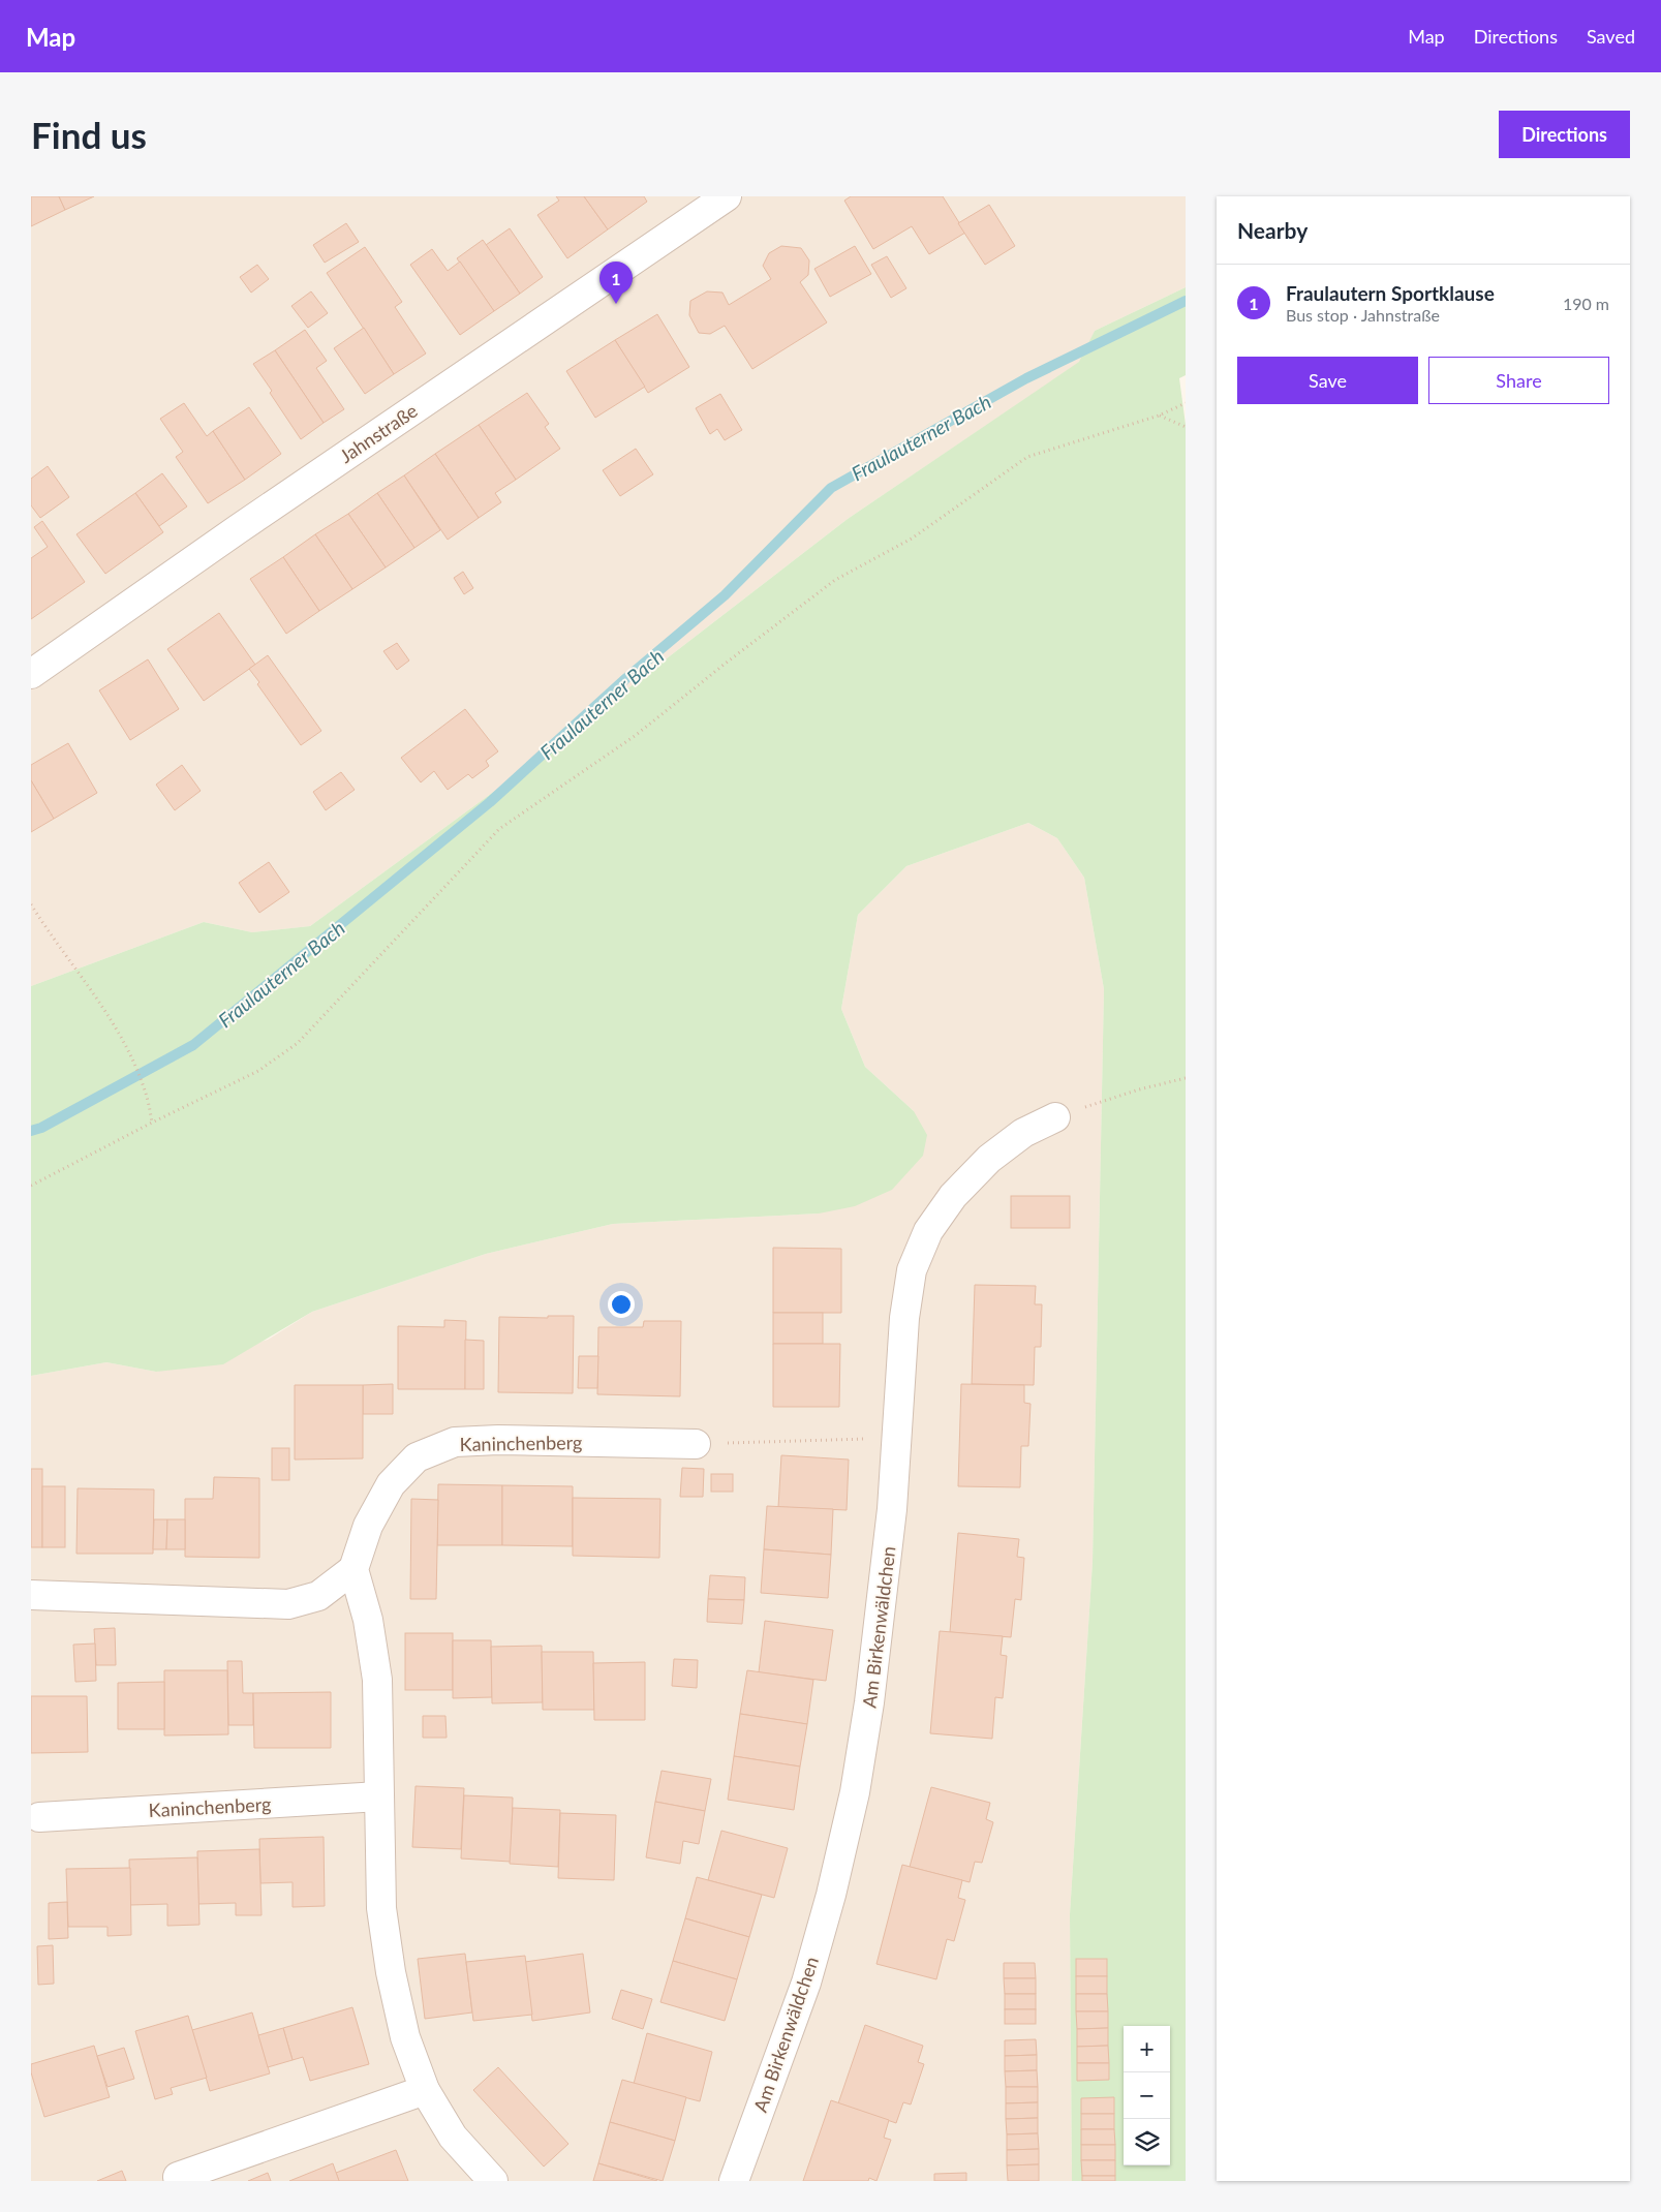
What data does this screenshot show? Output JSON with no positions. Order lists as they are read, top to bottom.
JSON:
{
  "streets": {
    "street": ["Jahnstraße", "Kaninchenberg", "Am Birkenwäldchen"]
  },
  "water": ["Fraulauterner Bach"],
  "page": {
    "header": "Map",
    "nav": ["Map", "Directions", "Saved"],
    "buttons": [
      "Directions",
      ["Save", "Share"]
    ],
    "title": "Find us",
    "heading": "Nearby",
    "pins": "1",
    "list": [
      {
        "mark": "1",
        "name": "Fraulautern Sportklause",
        "note": "Bus stop · Jahnstraße",
        "value": "190 m"
      }
    ],
    "map_buttons": ["+", "−"]
  }
}
